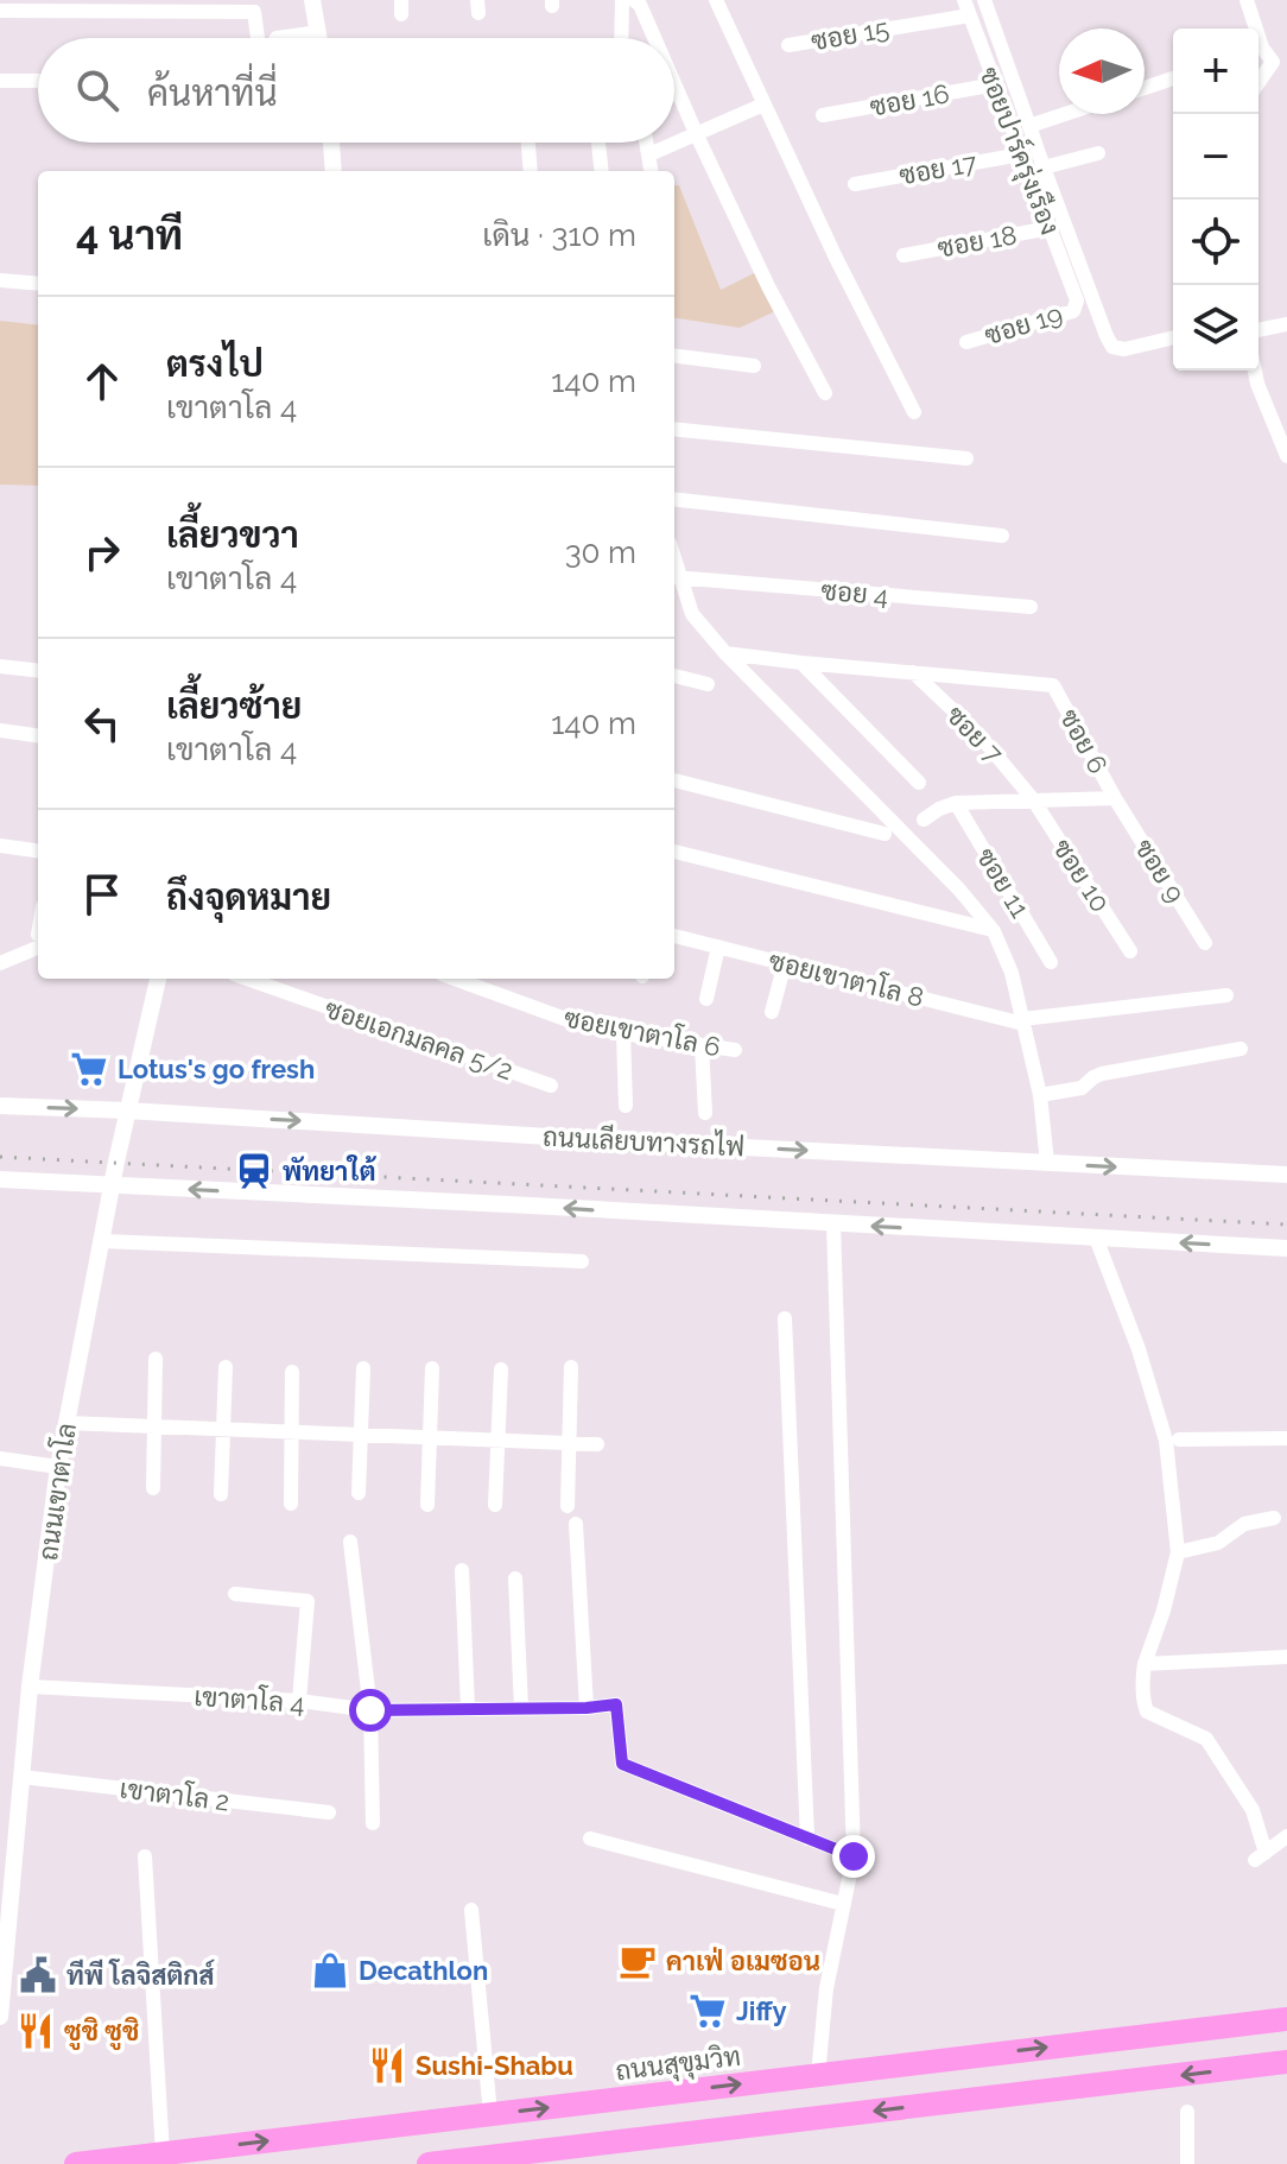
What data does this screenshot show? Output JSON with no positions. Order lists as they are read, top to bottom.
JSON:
{
  "streets": {
    "highway": ["ถนนสุขุมวิท"],
    "street": [
      "ซอย 15",
      "ซอย 16",
      "ซอยปาร์ครุ่งเรือง",
      "ซอย 17",
      "ซอย 18",
      "ซอย 19",
      "ซอย 4",
      "ซอย 7",
      "ซอย 6",
      "ซอย 9",
      "ซอย 10",
      "ซอย 11",
      "ซอยเขาตาโล 8",
      "ซอยเขาตาโล 6",
      "ซอยเอกมลคล 5/2",
      "ถนนเลียบทางรถไฟ",
      "ถนนเขาตาโล",
      "เขาตาโล 4",
      "เขาตาโล 2"
    ]
  },
  "crossings": [
    ["ซอย 15", "ซอยปาร์ครุ่งเรือง"],
    ["ซอย 16", "ซอยปาร์ครุ่งเรือง"],
    ["ซอยปาร์ครุ่งเรือง", "ซอย 17"],
    ["ซอยปาร์ครุ่งเรือง", "ซอย 18"],
    ["ซอยปาร์ครุ่งเรือง", "ซอย 19"],
    ["ซอย 7", "ซอย 6"],
    ["ซอย 7", "ซอย 10"],
    ["ซอย 6", "ซอย 9"],
    ["ถนนเลียบทางรถไฟ", "ถนนเขาตาโล"],
    ["ถนนเขาตาโล", "เขาตาโล 4"],
    ["ถนนเขาตาโล", "เขาตาโล 2"]
  ],
  "places": {
    "supermarket": ["Lotus's go fresh", "Jiffy"],
    "station": ["พัทยาใต้"],
    "cafe": ["คาเฟ่ อเมซอน"],
    "shop": ["Decathlon"],
    "public building": ["ทีพี โลจิสติกส์"],
    "restaurant": ["ซูชิ ซูชิ", "Sushi-Shabu"]
  },
  "north": "left",
  "page": {
    "map_buttons": ["+", "−"],
    "search": "ค้นหาที่นี่",
    "heading": ["4 นาที", "เดิน · 310 m"],
    "list": [
      ["ตรงไป", "เขาตาโล 4", "140 m"],
      ["เลี้ยวขวา", "เขาตาโล 4", "30 m"],
      ["เลี้ยวซ้าย", "เขาตาโล 4", "140 m"],
      "ถึงจุดหมาย"
    ]
  }
}
